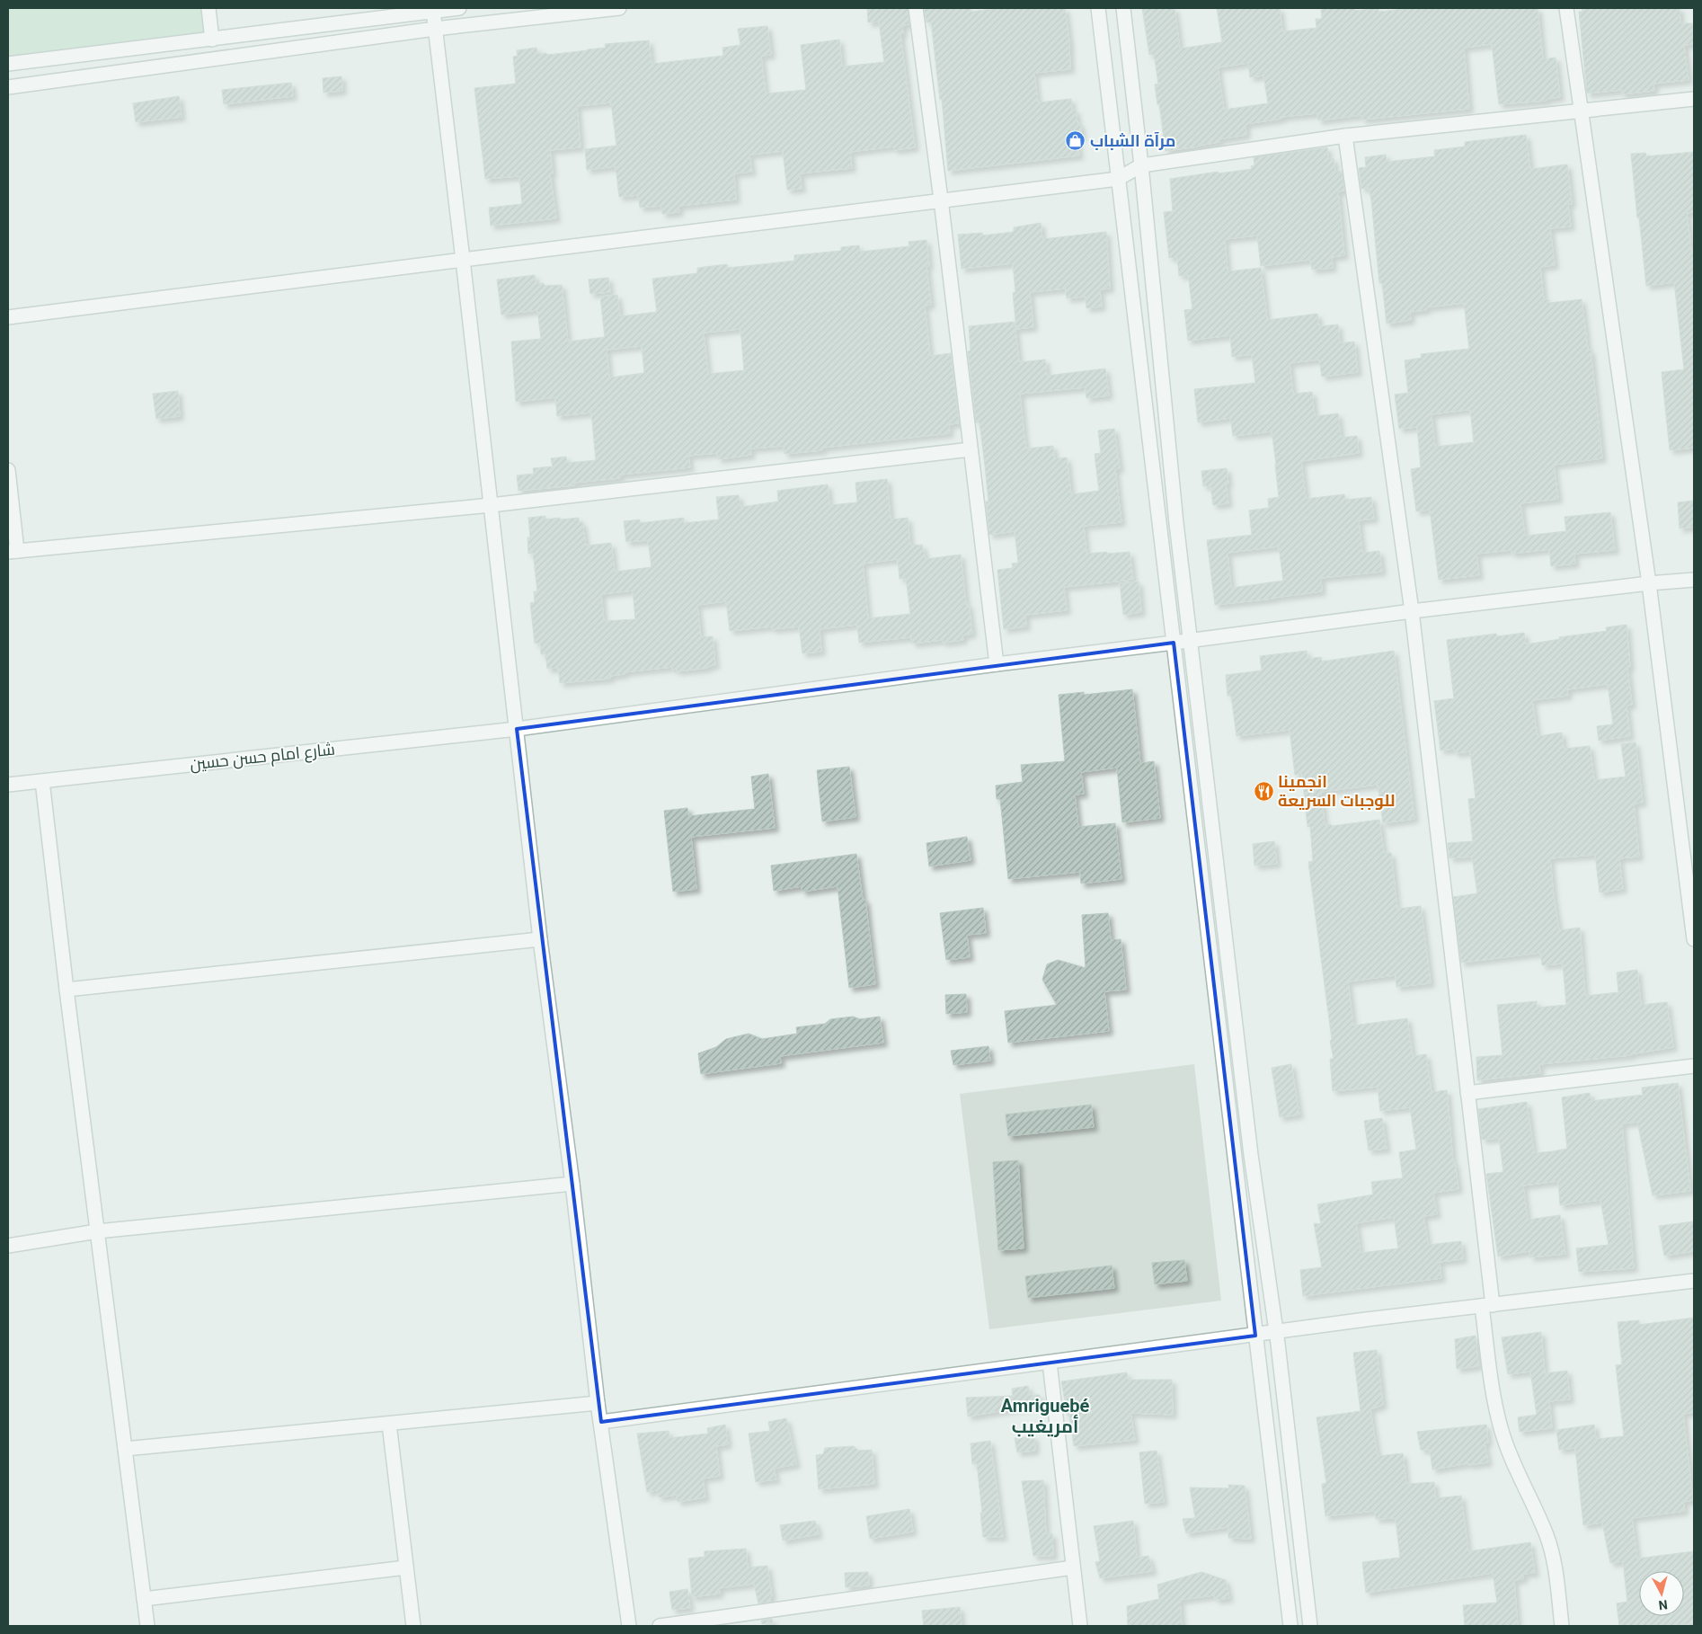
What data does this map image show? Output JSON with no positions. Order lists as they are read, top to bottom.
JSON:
{
  "streets": {
    "street": ["شارع امام حسن حسين"]
  },
  "districts": ["Amriguebé أمريغيب"],
  "places": {
    "shop": ["مرآة الشباب"],
    "restaurant": ["انجمينا للوجبات السريعة"]
  },
  "north": "bottom"
}
